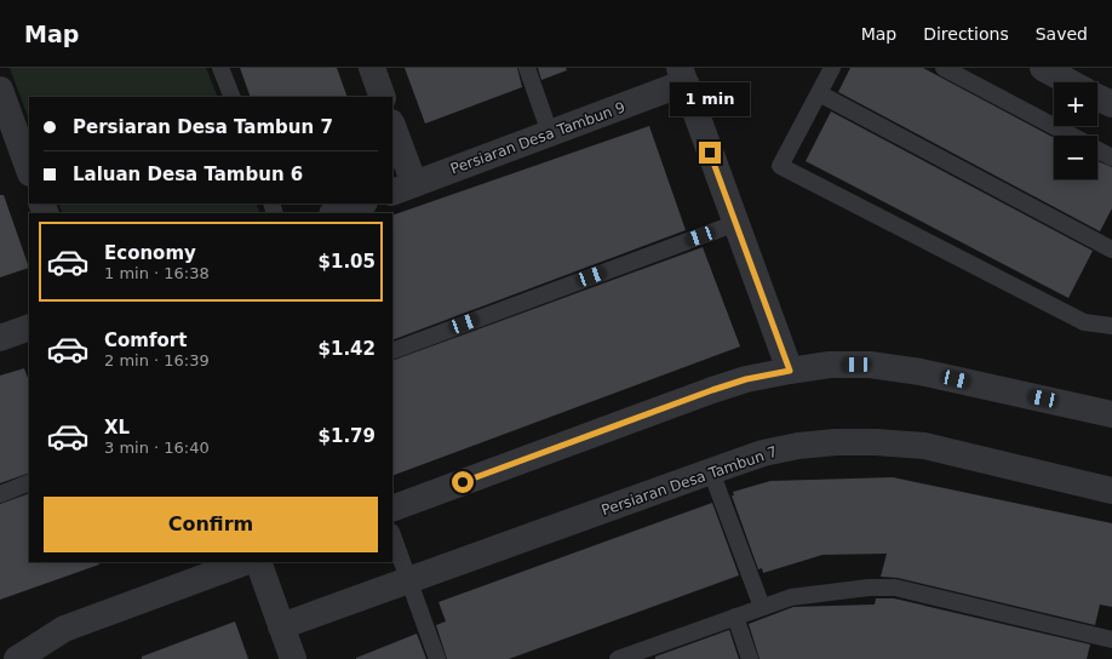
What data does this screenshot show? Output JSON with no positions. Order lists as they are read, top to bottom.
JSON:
{
  "streets": {
    "street": ["Persiaran Desa Tambun 9", "Persiaran Desa Tambun 7"]
  },
  "page": {
    "header": "Map",
    "nav": ["Map", "Directions", "Saved"],
    "map_buttons": ["+", "−"],
    "bubble": "1 min",
    "banner": ["Persiaran Desa Tambun 7", "Laluan Desa Tambun 6"],
    "list": [
      {
        "name": "Economy",
        "note": "1 min · 16:38",
        "value": "$1.05"
      },
      {
        "name": "Comfort",
        "note": "2 min · 16:39",
        "value": "$1.42"
      },
      {
        "name": "XL",
        "note": "3 min · 16:40",
        "value": "$1.79"
      }
    ],
    "buttons": "Confirm"
  }
}
